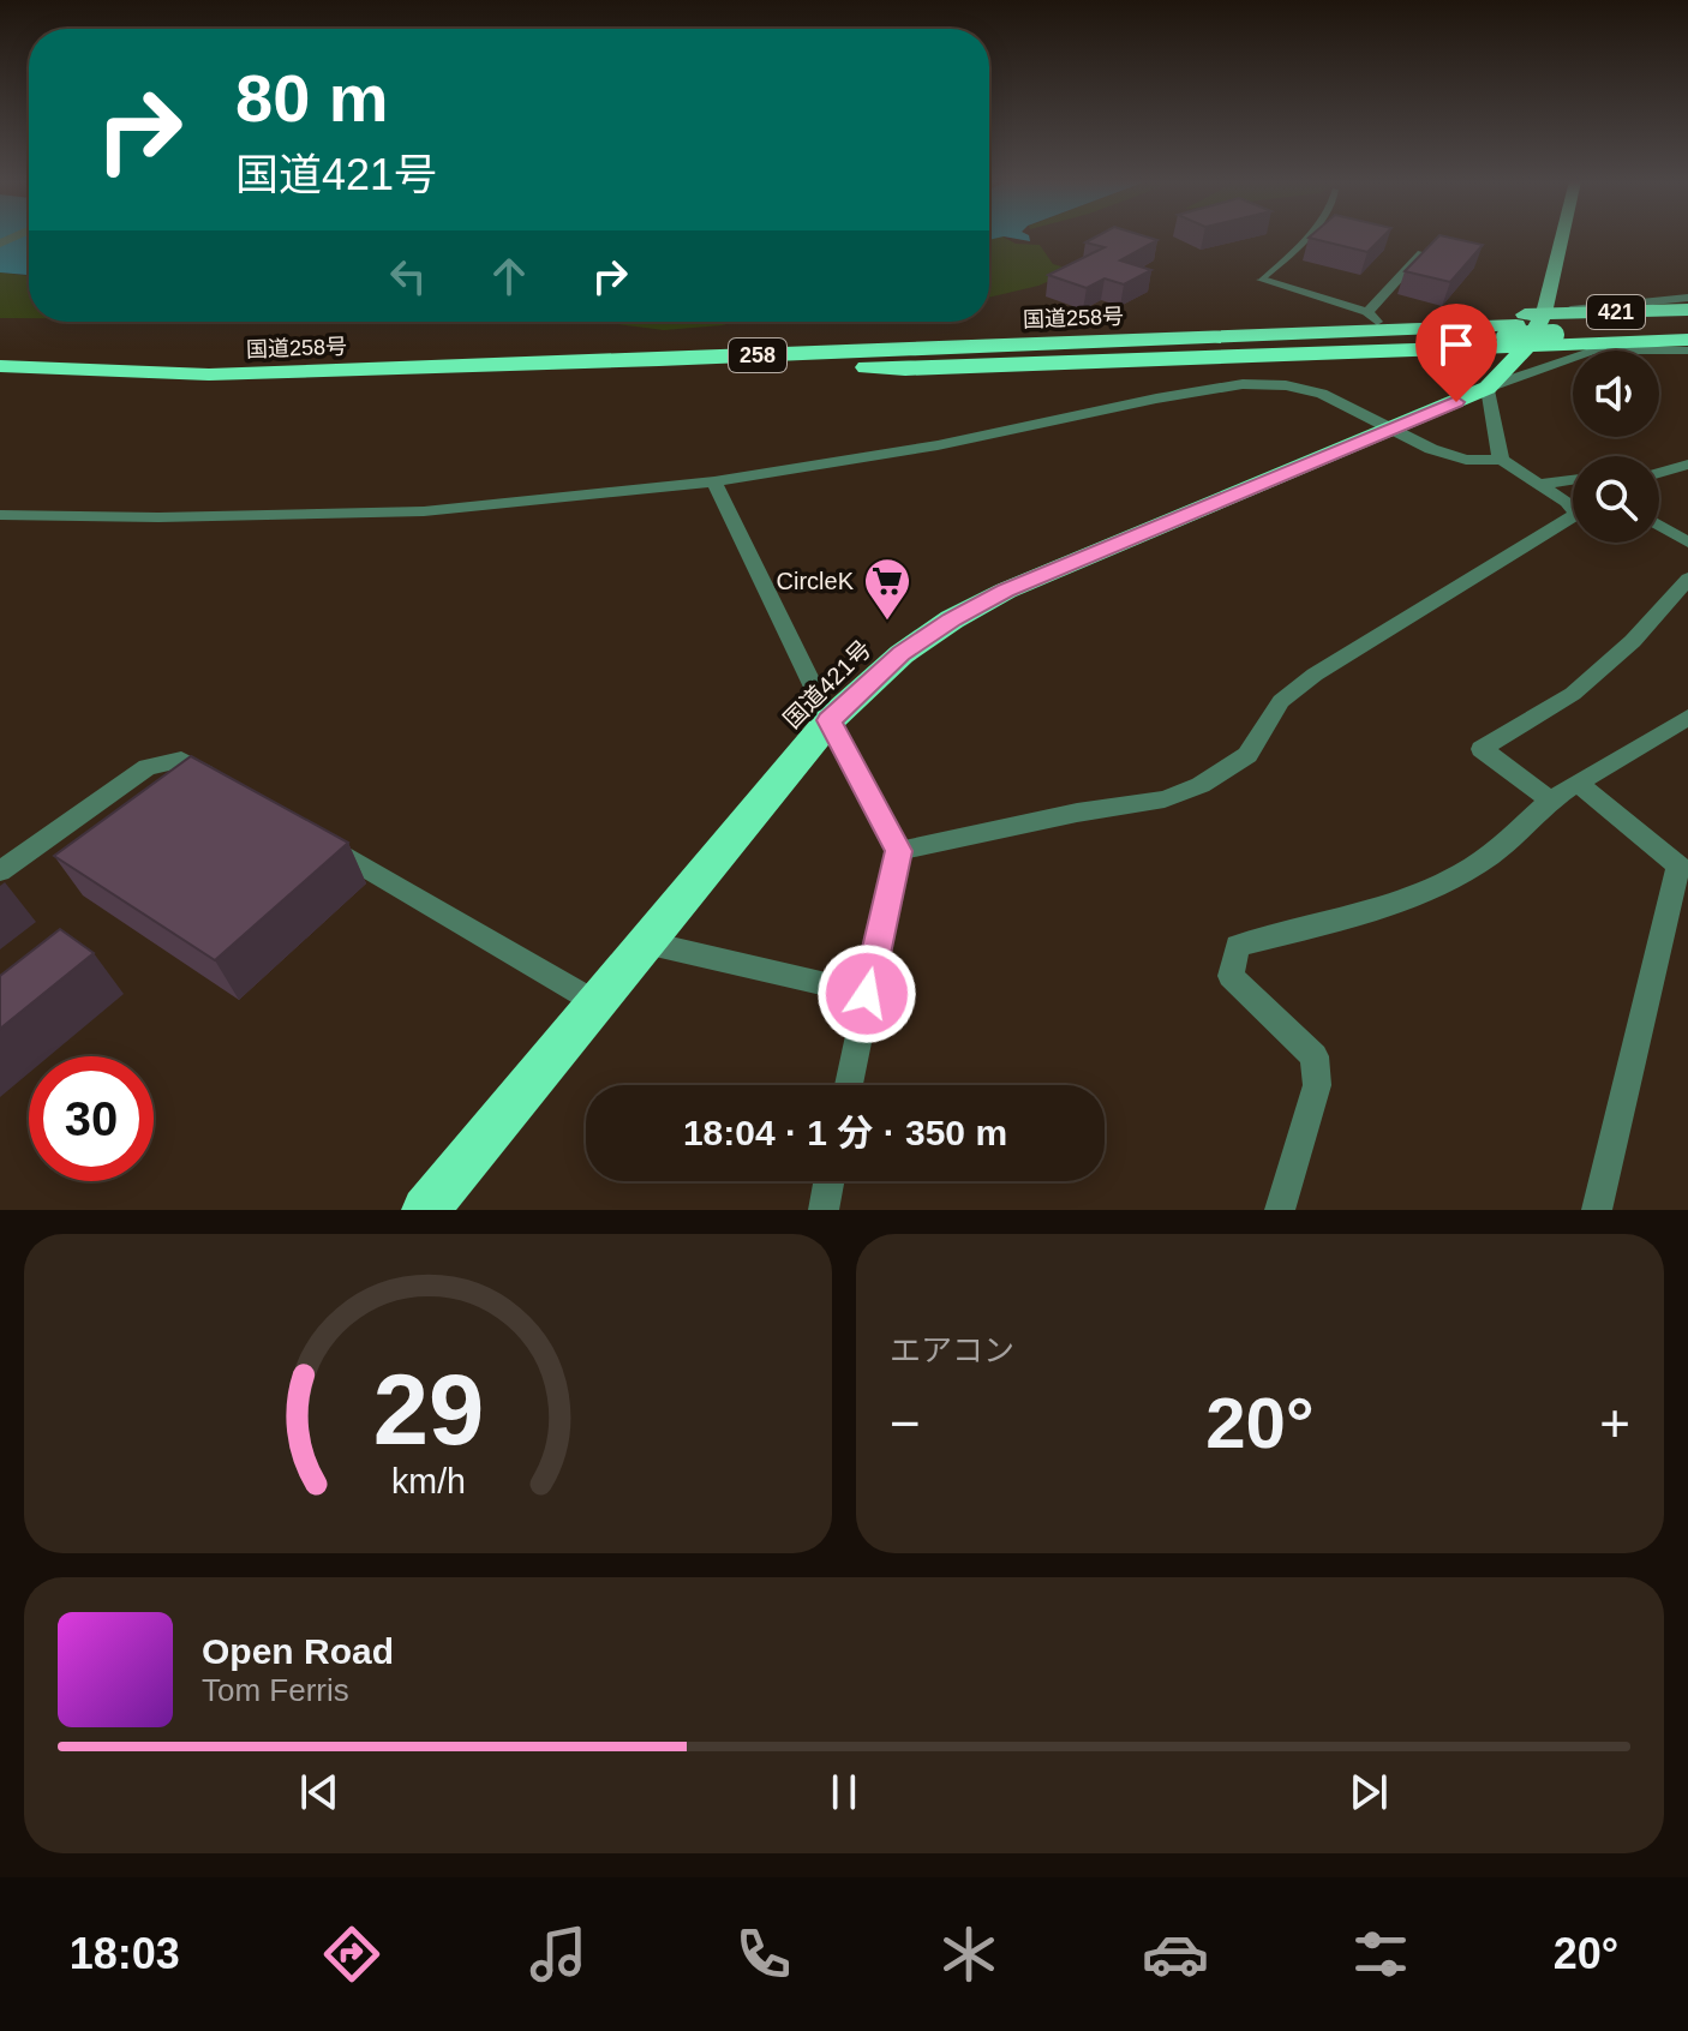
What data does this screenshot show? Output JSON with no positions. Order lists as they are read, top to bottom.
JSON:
{
  "streets": {
    "highway": [
      "421",
      "国道258号",
      "258",
      "国道421号"
    ]
  },
  "crossings": [
    ["421", "国道258号"],
    ["421", "国道421号"],
    ["国道258号", "国道421号"]
  ],
  "places": {
    "supermarket": ["CircleK"]
  },
  "page": {
    "turn": ["80 m", "国道421号"],
    "limit": "30",
    "trip": "18:04 · 1 分 · 350 m",
    "tile": "エアコン",
    "heat": ["−", "20°", "+"],
    "song": ["Open Road", "Tom Ferris"],
    "tabs": ["18:03", "20°"],
    "gauge": ["29", "km/h"]
  }
}
